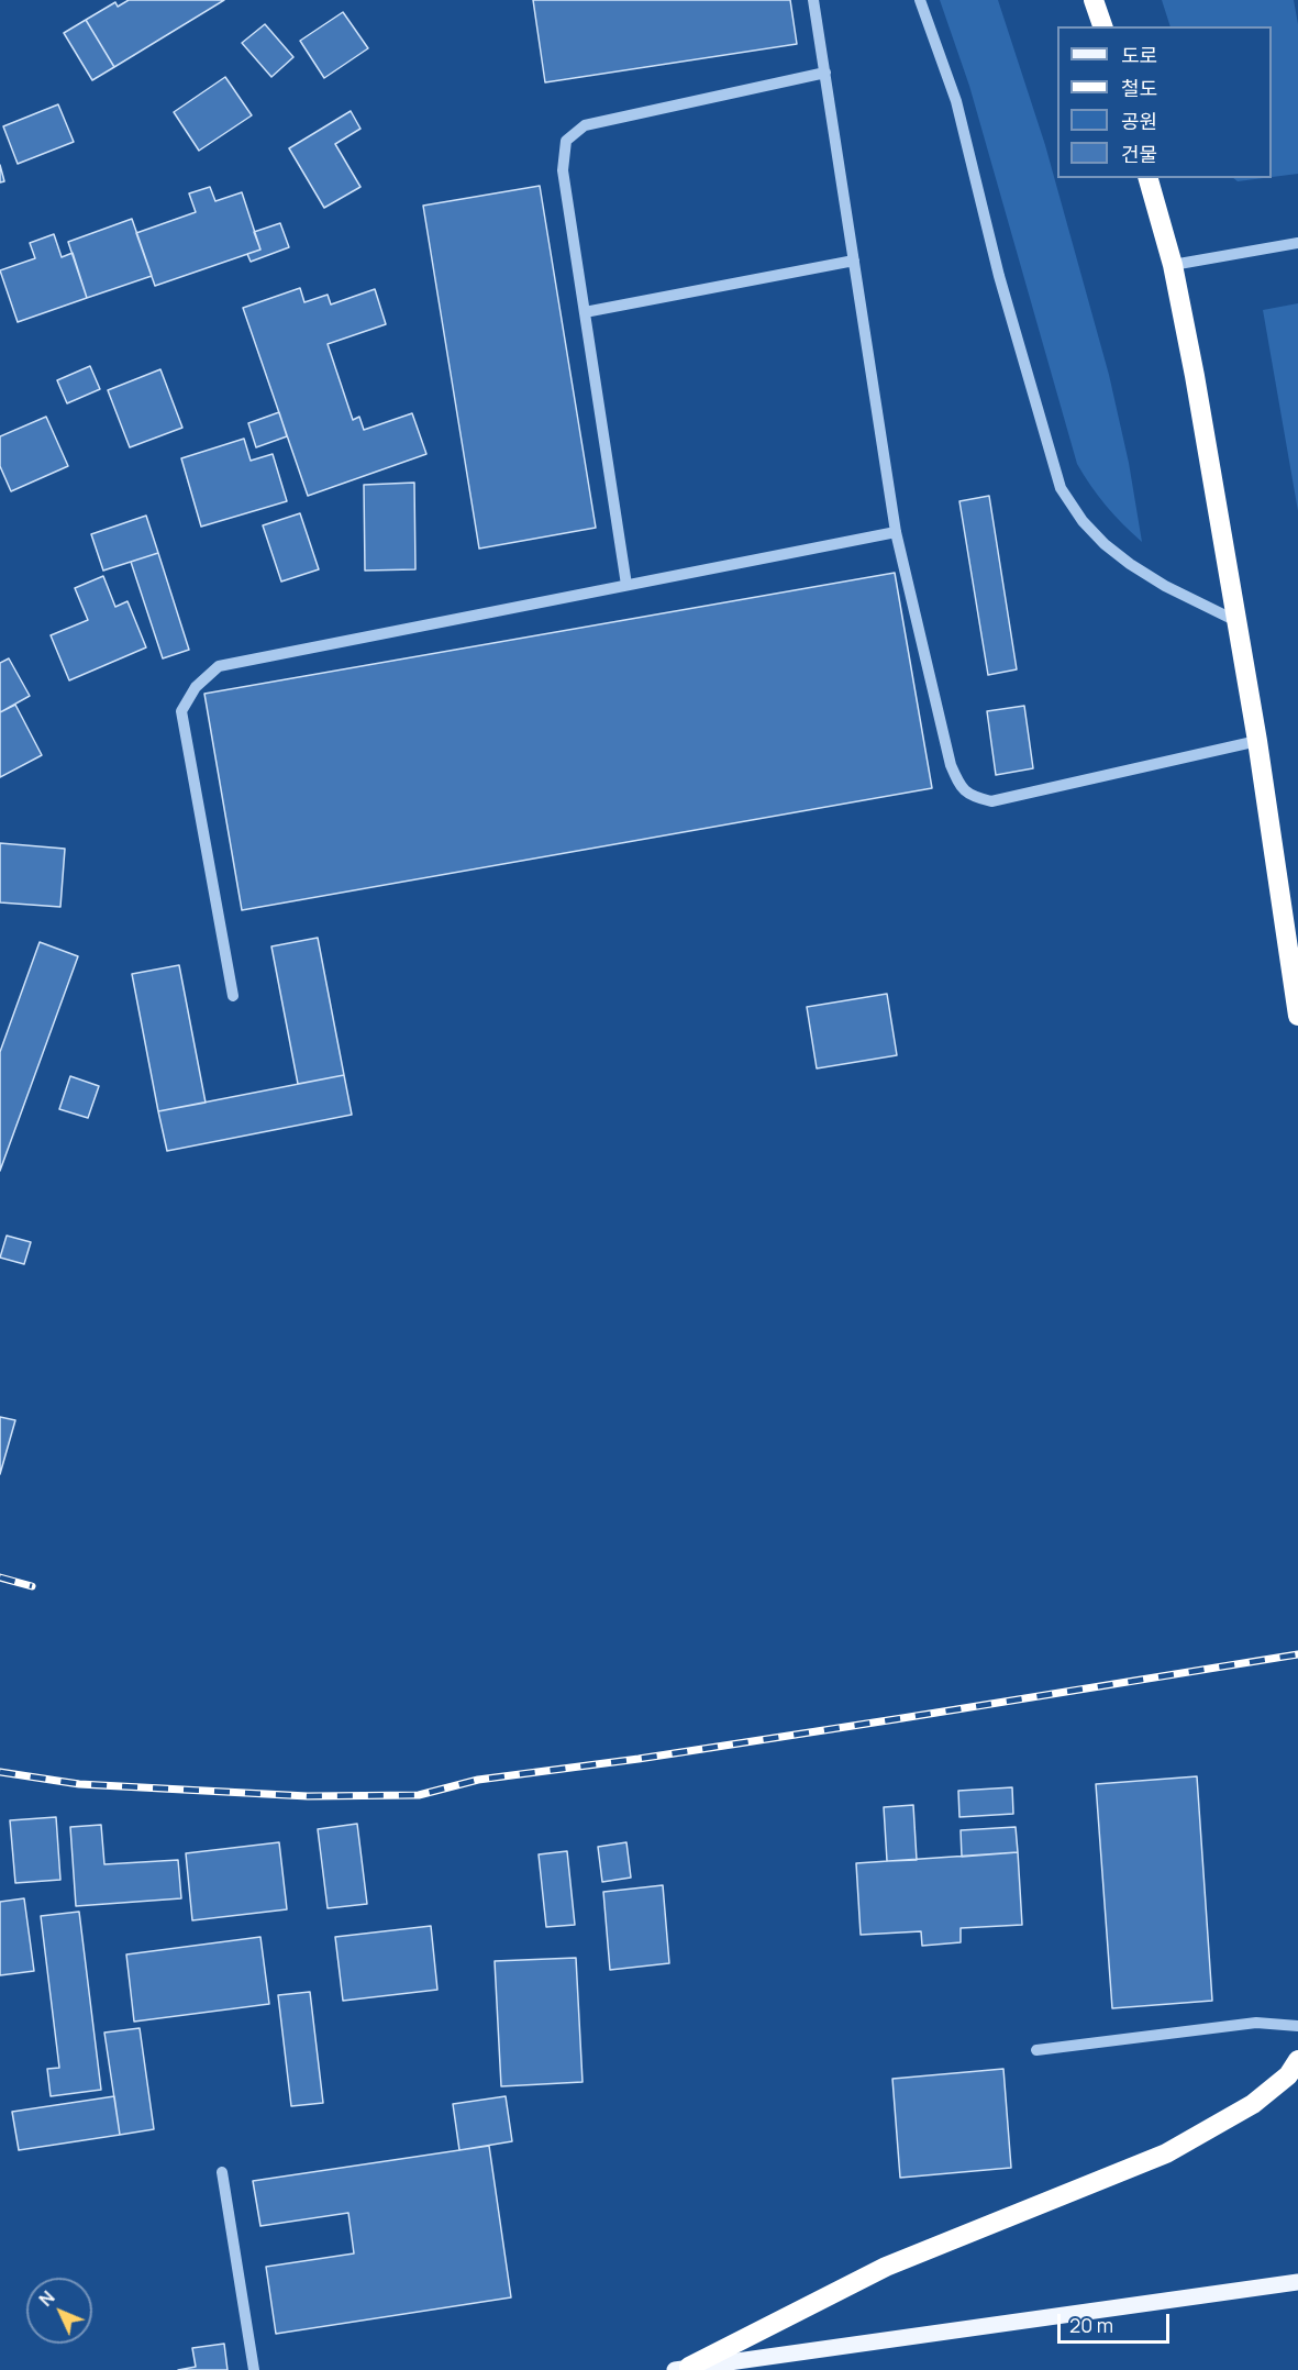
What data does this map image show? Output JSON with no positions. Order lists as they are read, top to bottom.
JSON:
{
  "legend": [
    "도로",
    "철도",
    "공원",
    "건물"
  ],
  "scale_bar": "20 m",
  "north": "top left"
}
